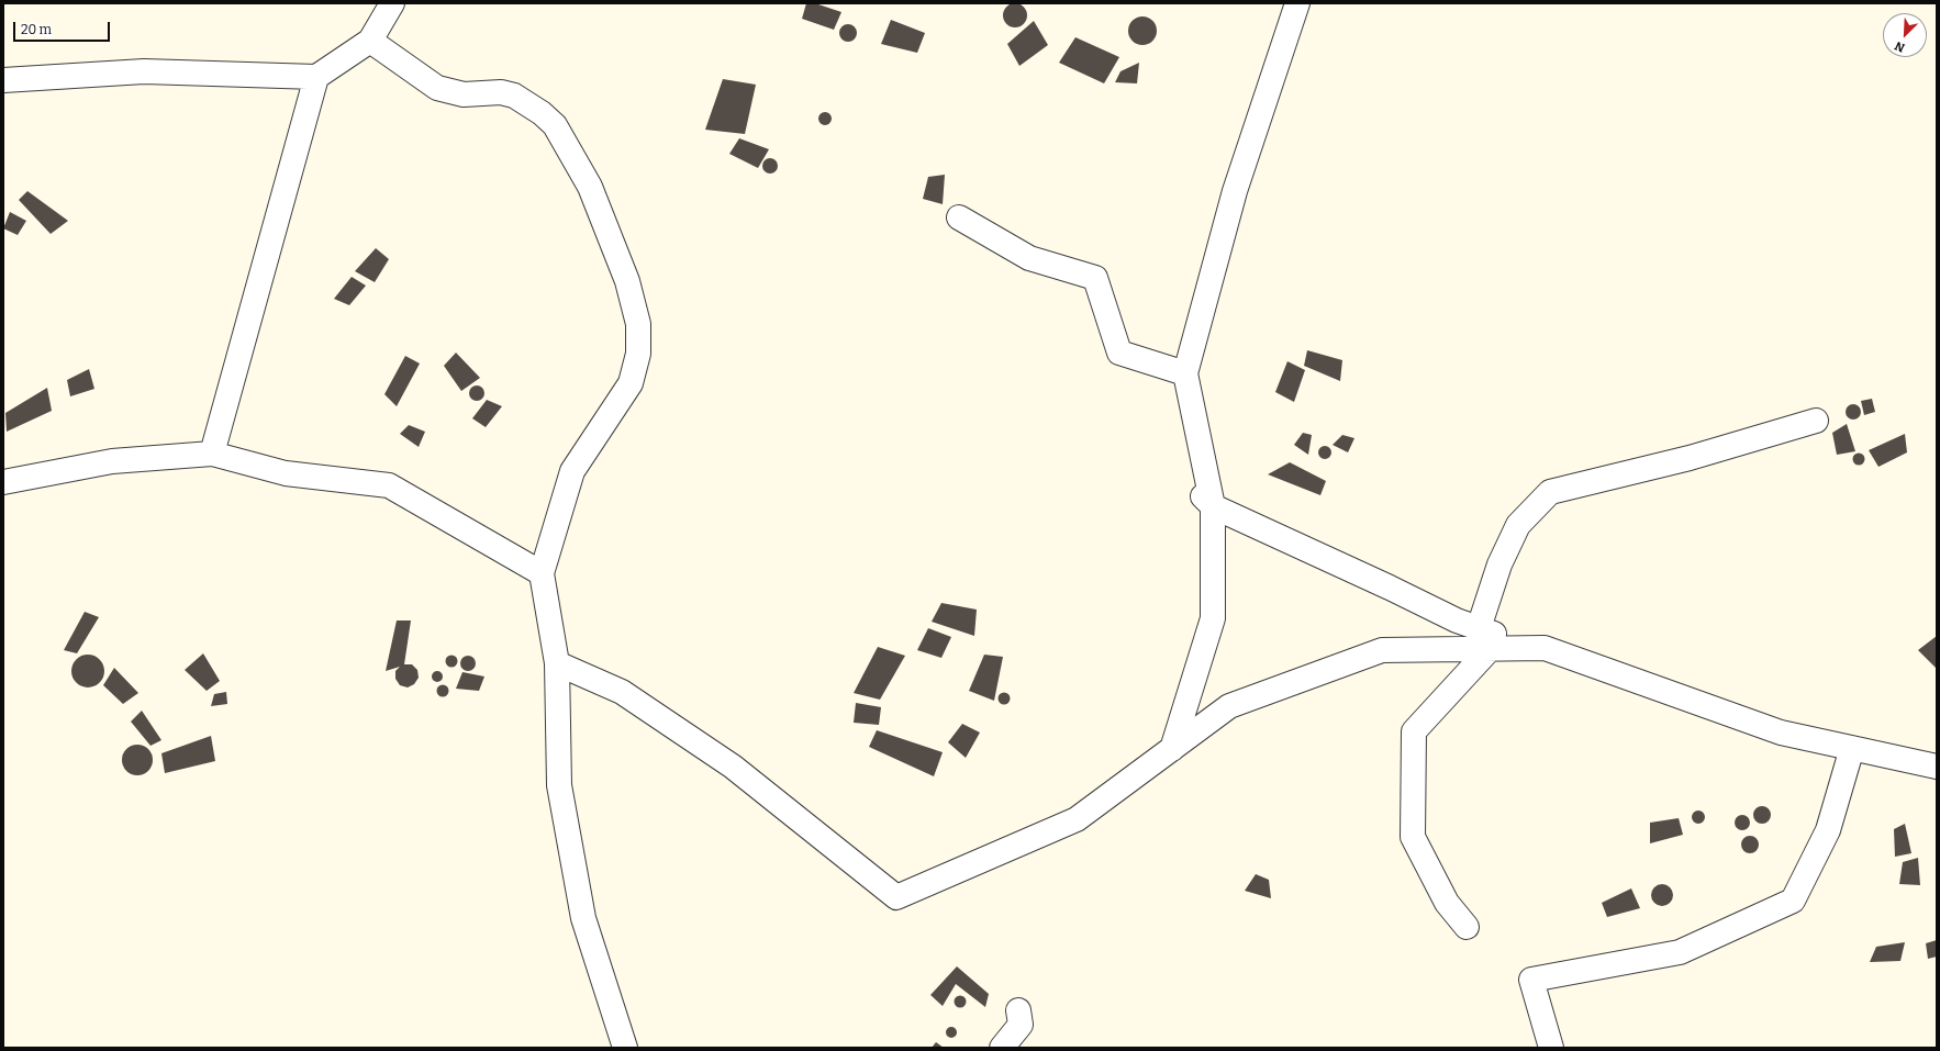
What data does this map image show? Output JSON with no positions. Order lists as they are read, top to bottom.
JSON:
{
  "scale_bar": "20 m",
  "north": "bottom left"
}
